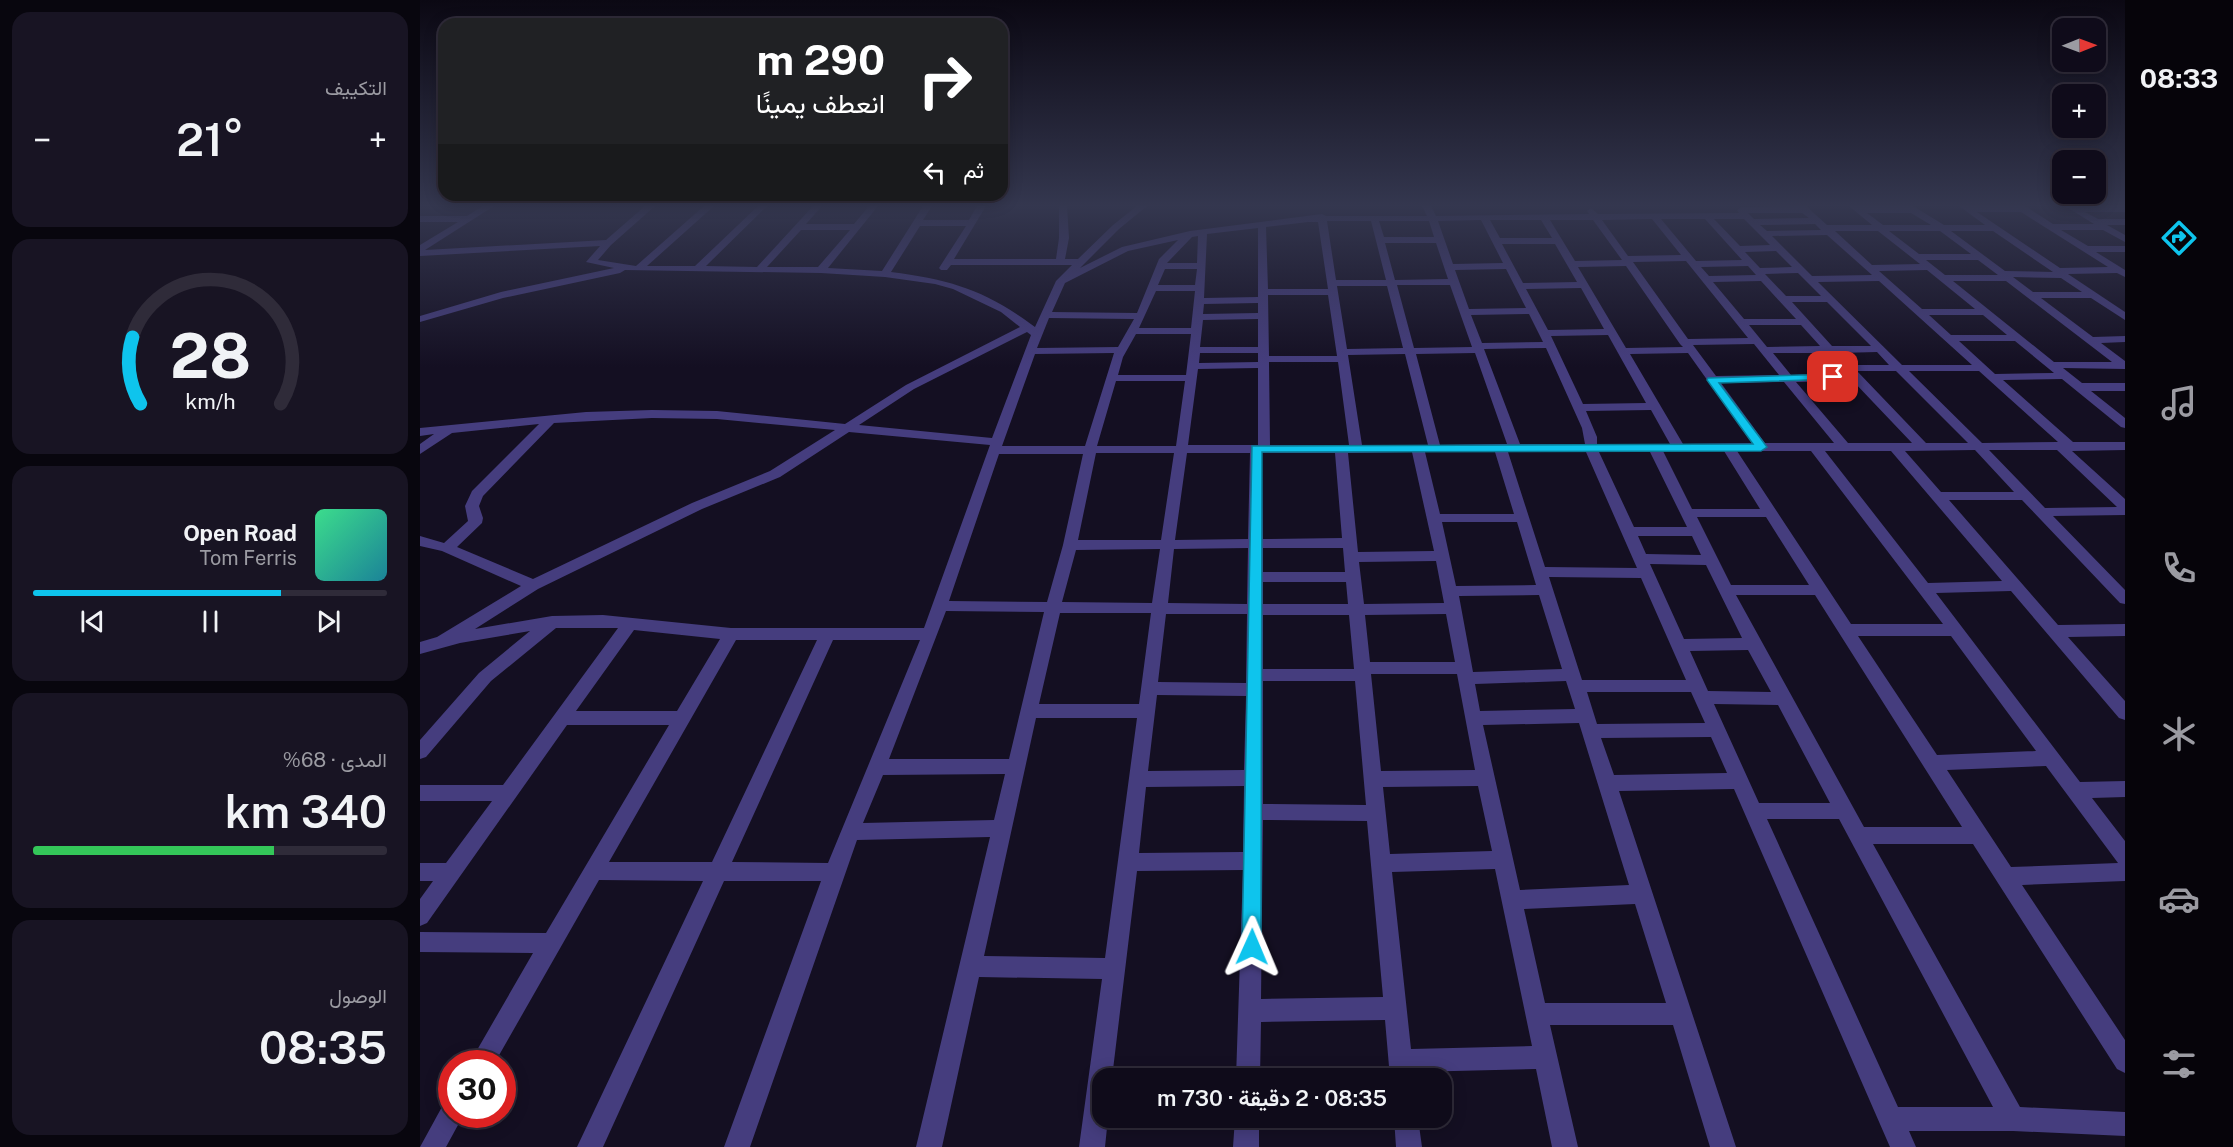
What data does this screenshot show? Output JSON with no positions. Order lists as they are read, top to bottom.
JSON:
{
  "north": "right",
  "page": {
    "tabs": "08:33",
    "tile": [
      "التكييف",
      ["المدى · 68%", "340 km"],
      ["الوصول", "08:35"]
    ],
    "map_buttons": ["+", "−"],
    "turn": ["290 m", "انعطف يمينًا"],
    "heat": ["−", "21°", "+"],
    "then": "ثم",
    "song": ["Open Road", "Tom Ferris"],
    "limit": "30",
    "trip": "08:35 · 2 دقيقة · 730 m",
    "gauge": ["28", "km/h"]
  }
}
